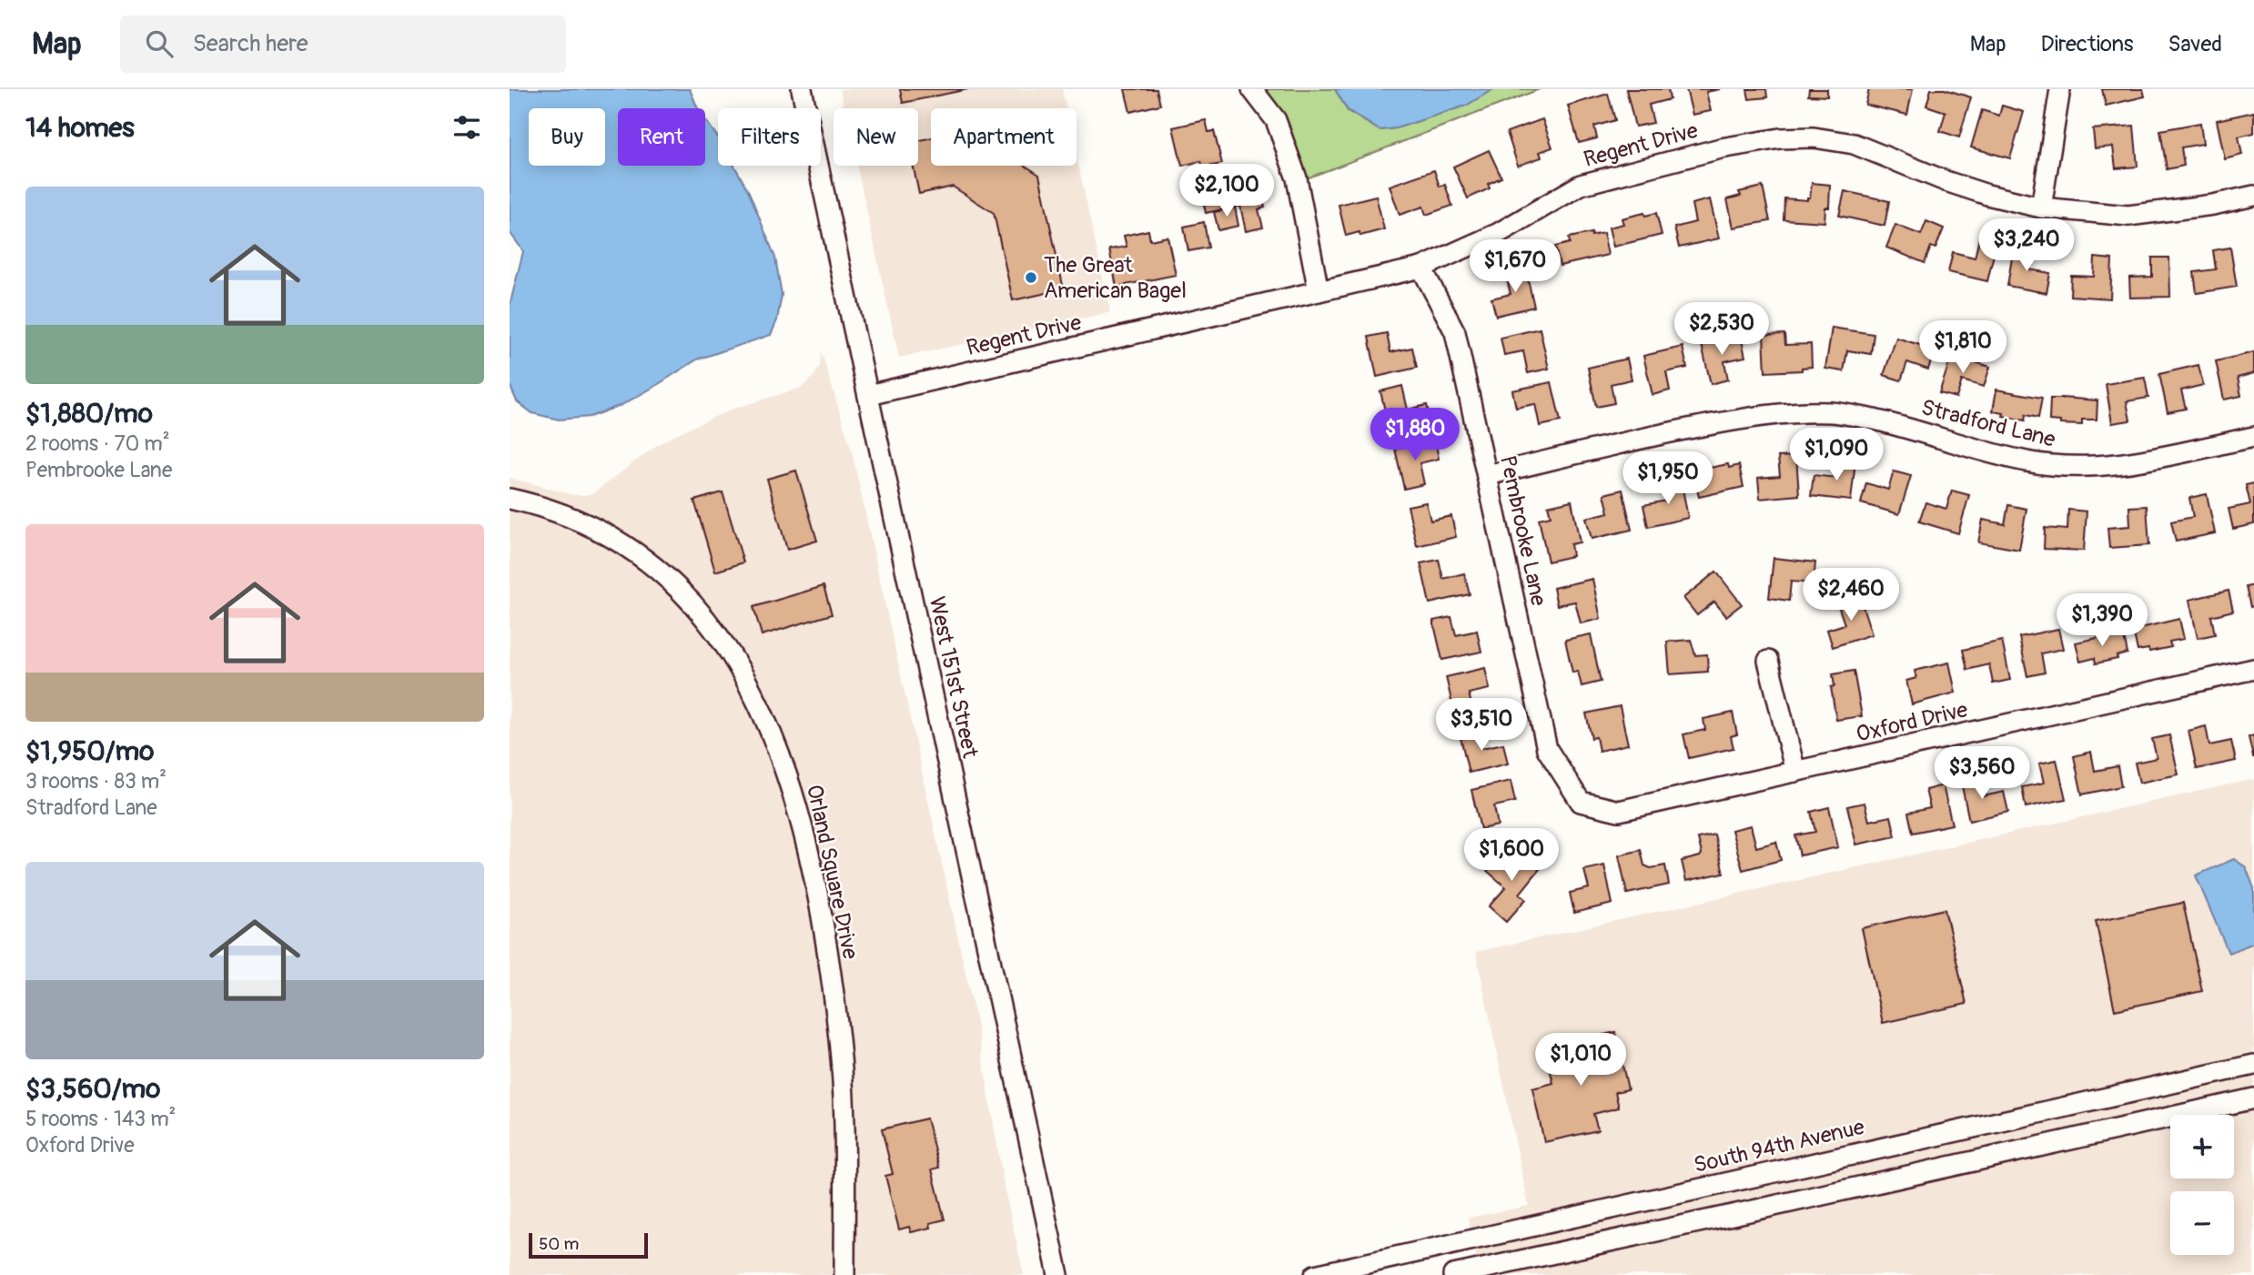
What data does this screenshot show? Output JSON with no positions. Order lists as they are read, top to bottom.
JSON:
{
  "streets": {
    "street": [
      "Regent Drive",
      "Stradford Lane",
      "Pembrooke Lane",
      "West 151st Street",
      "Oxford Drive",
      "Orland Square Drive",
      "South 94th Avenue"
    ]
  },
  "crossings": [
    ["Regent Drive", "Pembrooke Lane"],
    ["Regent Drive", "West 151st Street"],
    ["Stradford Lane", "Pembrooke Lane"],
    ["Pembrooke Lane", "Oxford Drive"]
  ],
  "places": ["The Great American Bagel"],
  "scale_bar": "50 m",
  "page": {
    "header": "Map",
    "search": "Search here",
    "nav": ["Map", "Directions", "Saved"],
    "heading": "14 homes",
    "chip": [
      "Buy",
      "Rent",
      "Filters",
      "New",
      "Apartment"
    ],
    "price": [
      "$2,100",
      "$3,240",
      "$1,670",
      "$2,530",
      "$1,810",
      "$1,880",
      "$1,090",
      "$1,950",
      "$2,460",
      "$1,390",
      "$3,510",
      "$3,560",
      "$1,600",
      "$1,010"
    ],
    "list": [
      {
        "name": "$1,880/mo",
        "note": "2 rooms · 70 m² · Pembrooke Lane"
      },
      {
        "name": "$1,950/mo",
        "note": "3 rooms · 83 m² · Stradford Lane"
      },
      {
        "name": "$3,560/mo",
        "note": "5 rooms · 143 m² · Oxford Drive"
      }
    ],
    "map_buttons": ["+", "−"],
    "scale": "50 m"
  }
}
